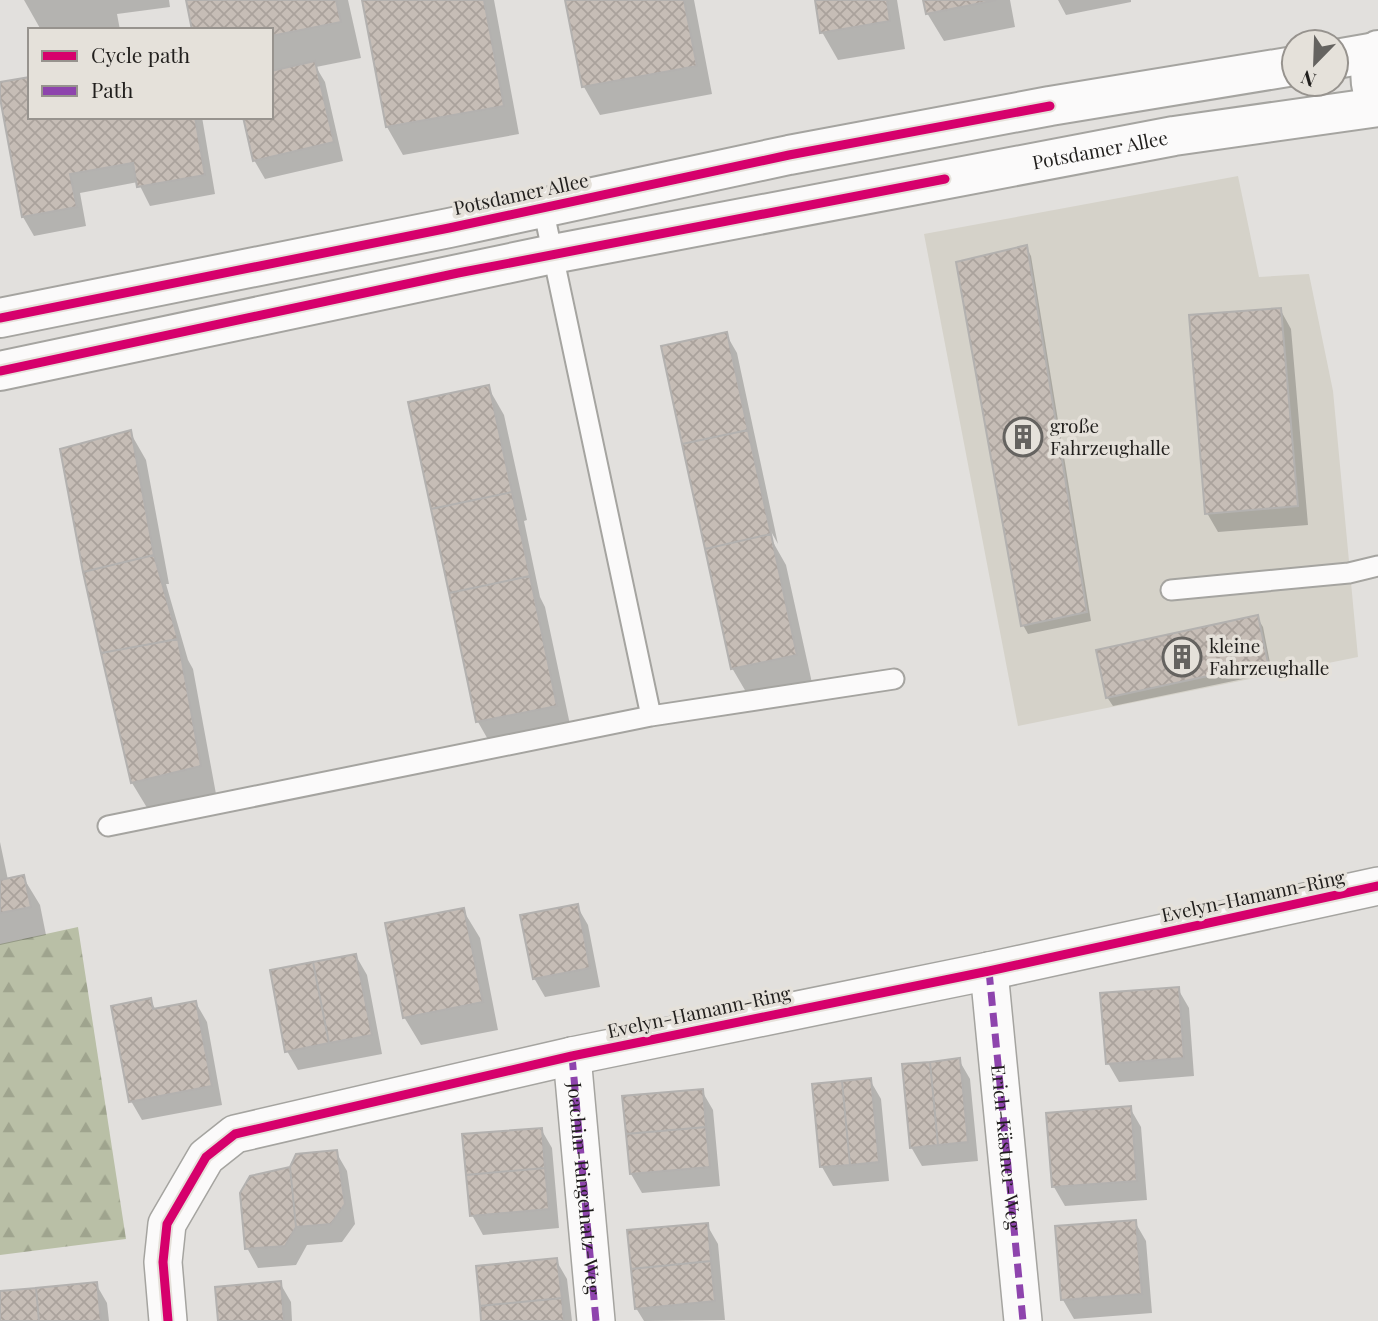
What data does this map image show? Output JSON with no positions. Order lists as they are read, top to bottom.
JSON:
{
  "streets": {
    "street": [
      "Potsdamer Allee",
      "Evelyn-Hamann-Ring",
      "Erich-Kästner-Weg",
      "Joachim-Ringelnatz-Weg"
    ]
  },
  "crossings": [
    ["Evelyn-Hamann-Ring", "Erich-Kästner-Weg"],
    ["Evelyn-Hamann-Ring", "Joachim-Ringelnatz-Weg"]
  ],
  "places": {
    "building": ["große Fahrzeughalle", "kleine Fahrzeughalle"]
  },
  "legend": ["Cycle path", "Path"],
  "north": "bottom left"
}
